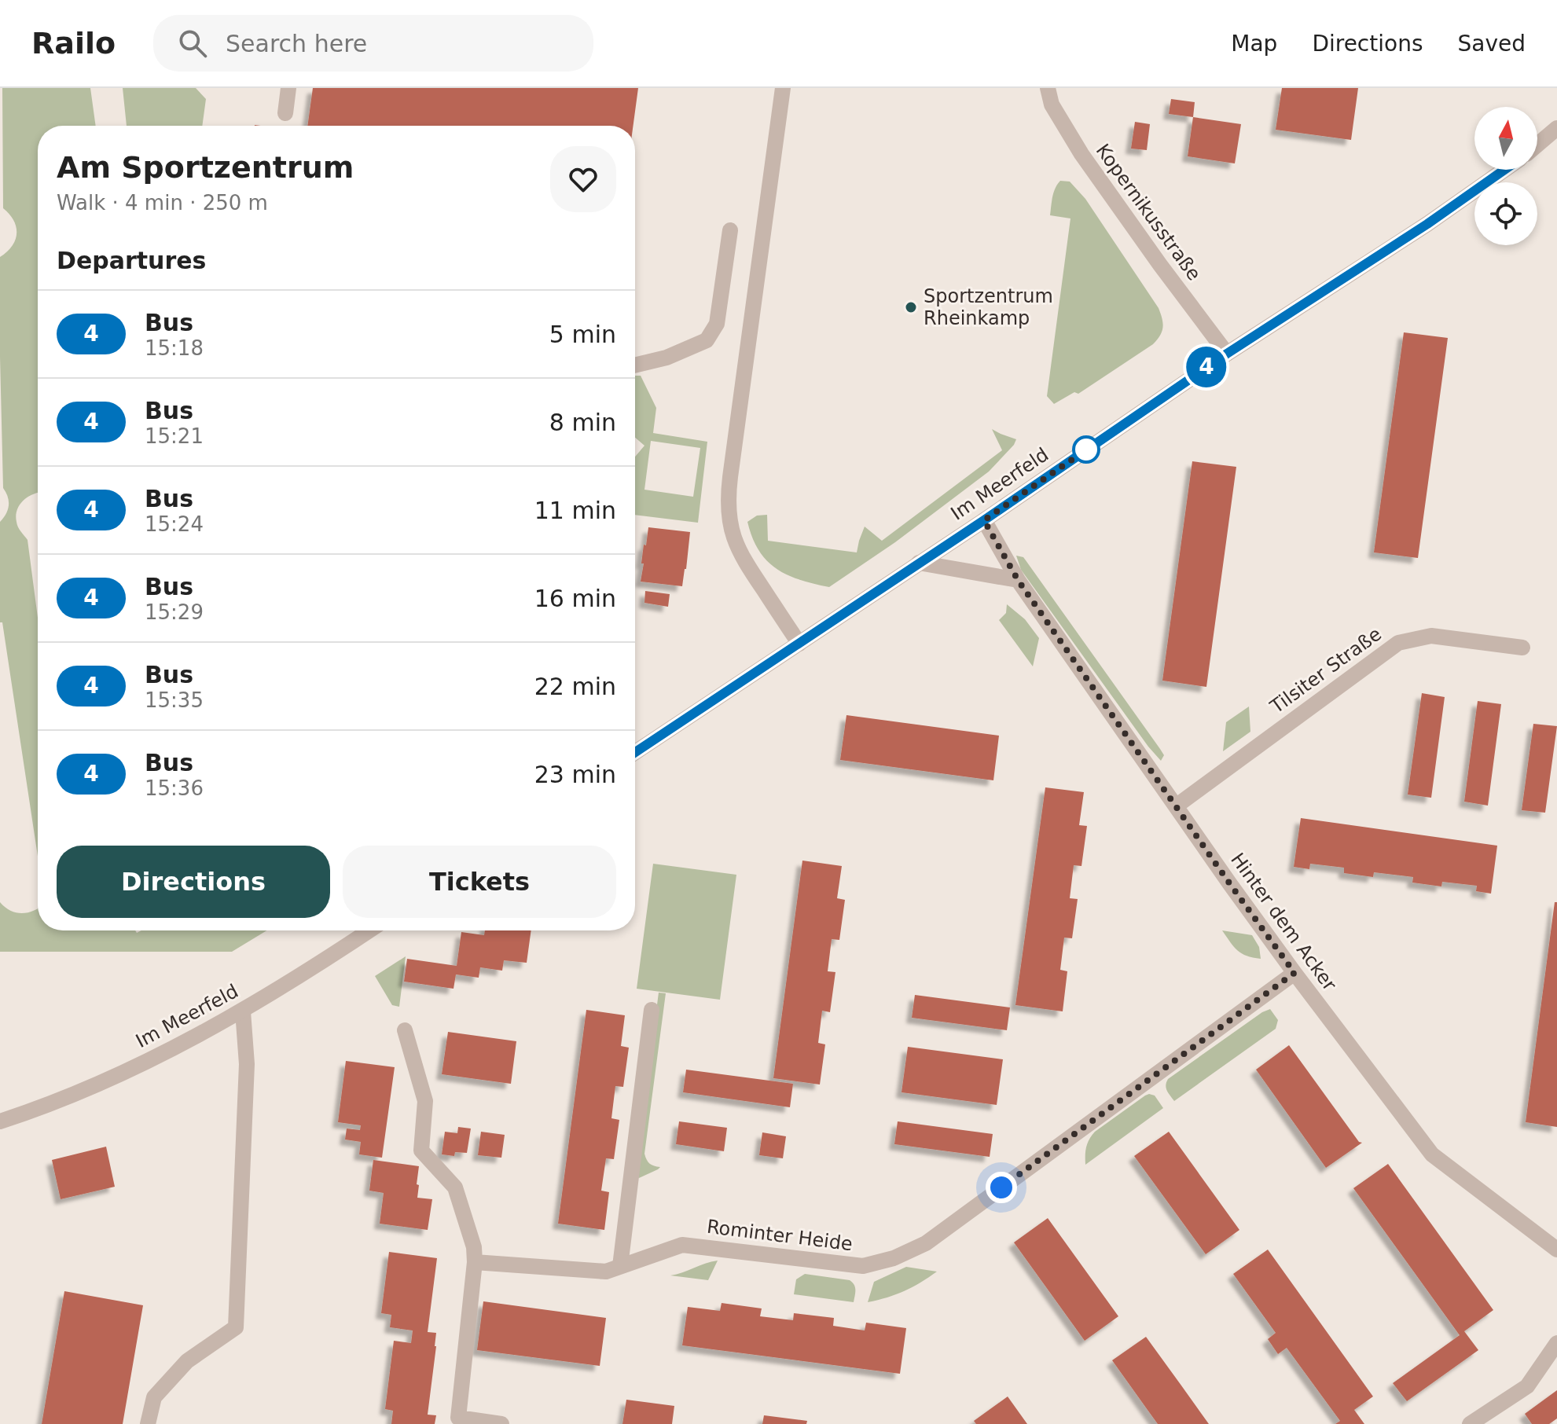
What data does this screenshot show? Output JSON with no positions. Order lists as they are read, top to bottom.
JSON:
{
  "streets": {
    "street": [
      "Kopernikusstraße",
      "Im Meerfeld",
      "Tilsiter Straße",
      "Hinter dem Acker",
      "Rominter Heide"
    ]
  },
  "crossings": [
    ["Kopernikusstraße", "Im Meerfeld"],
    ["Im Meerfeld", "Hinter dem Acker"],
    ["Tilsiter Straße", "Hinter dem Acker"],
    ["Hinter dem Acker", "Rominter Heide"]
  ],
  "places": ["Sportzentrum Rheinkamp"],
  "lines": ["bus line 4"],
  "north": "top",
  "page": {
    "header": "Railo",
    "search": "Search here",
    "nav": ["Map", "Directions", "Saved"],
    "on_map": "4",
    "heading": [
      ["Am Sportzentrum", "Walk · 4 min · 250 m"],
      "Departures"
    ],
    "list": [
      {
        "mark": "4",
        "name": "Bus",
        "note": "15:18",
        "value": "5 min"
      },
      {
        "mark": "4",
        "name": "Bus",
        "note": "15:21",
        "value": "8 min"
      },
      {
        "mark": "4",
        "name": "Bus",
        "note": "15:24",
        "value": "11 min"
      },
      {
        "mark": "4",
        "name": "Bus",
        "note": "15:29",
        "value": "16 min"
      },
      {
        "mark": "4",
        "name": "Bus",
        "note": "15:35",
        "value": "22 min"
      },
      {
        "mark": "4",
        "name": "Bus",
        "note": "15:36",
        "value": "23 min"
      }
    ],
    "buttons": ["Directions", "Tickets"]
  }
}
